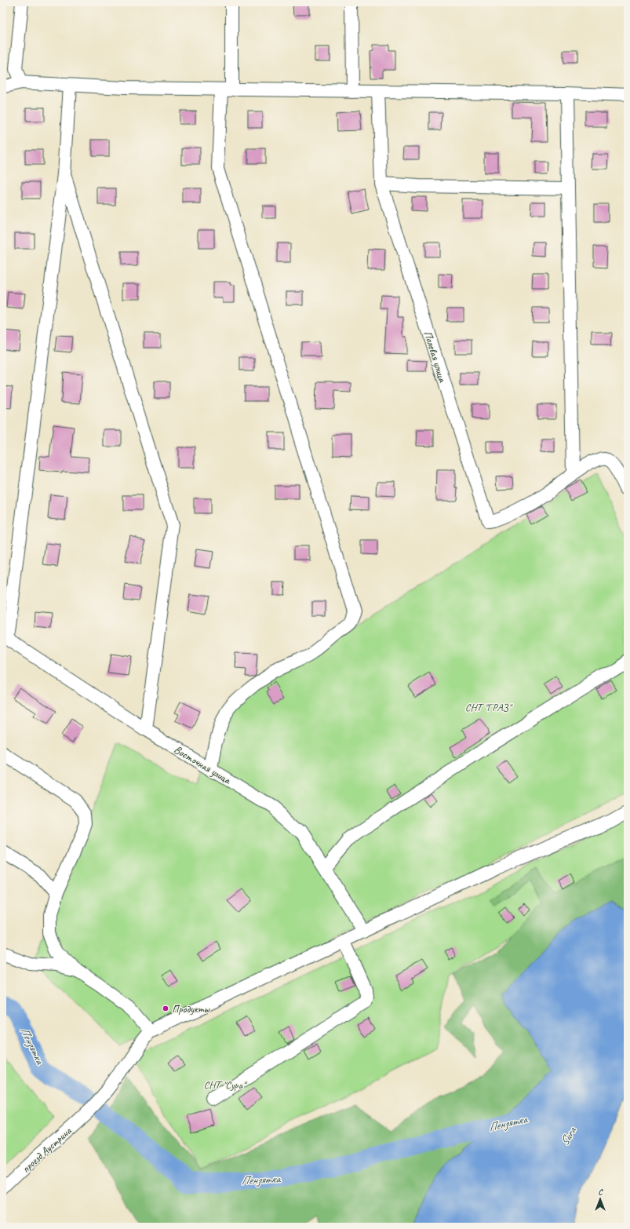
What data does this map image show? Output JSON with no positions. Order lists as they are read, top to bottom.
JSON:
{
  "streets": {
    "street": ["Полевая улица", "Восточная улица", "проезд Аустрина"]
  },
  "water": ["Пензятка", "Sura"],
  "parks": ["СНТ \"ГРАЗ\"", "СНТ \"Сура\""],
  "places": ["Продукты"],
  "north": "top"
}
